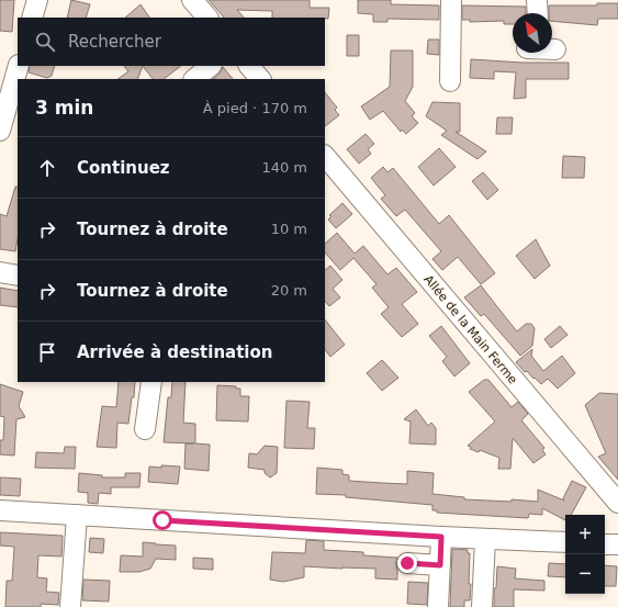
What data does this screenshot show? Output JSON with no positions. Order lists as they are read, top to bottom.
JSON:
{
  "streets": {
    "street": ["Allée de la Main Ferme"]
  },
  "north": "top left",
  "page": {
    "search": "Rechercher",
    "heading": ["3 min", "À pied · 170 m"],
    "list": [
      ["Continuez", "140 m"],
      ["Tournez à droite", "10 m"],
      ["Tournez à droite", "20 m"],
      "Arrivée à destination"
    ],
    "map_buttons": ["+", "−"]
  }
}
